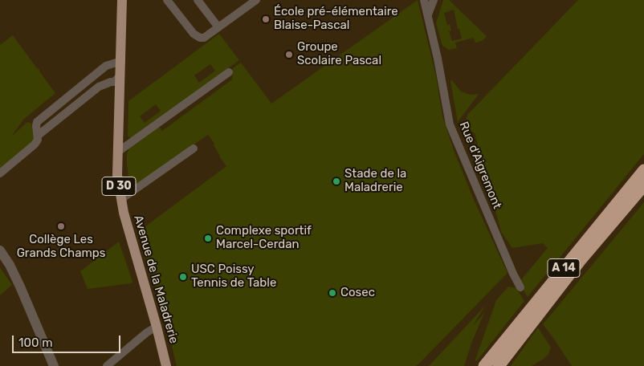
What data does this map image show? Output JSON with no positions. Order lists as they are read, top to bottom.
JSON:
{
  "streets": {
    "highway": ["A 14"],
    "main road": ["D 30", "Avenue de la Maladrerie"],
    "street": ["Rue d'Aigremont"]
  },
  "places": [
    "École pré-élémentaire Blaise-Pascal",
    "Groupe Scolaire Pascal",
    "Stade de la Maladrerie",
    "Collège Les Grands Champs",
    "Complexe sportif Marcel-Cerdan",
    "USC Poissy Tennis de Table",
    "Cosec"
  ],
  "scale_bar": "100 m"
}
